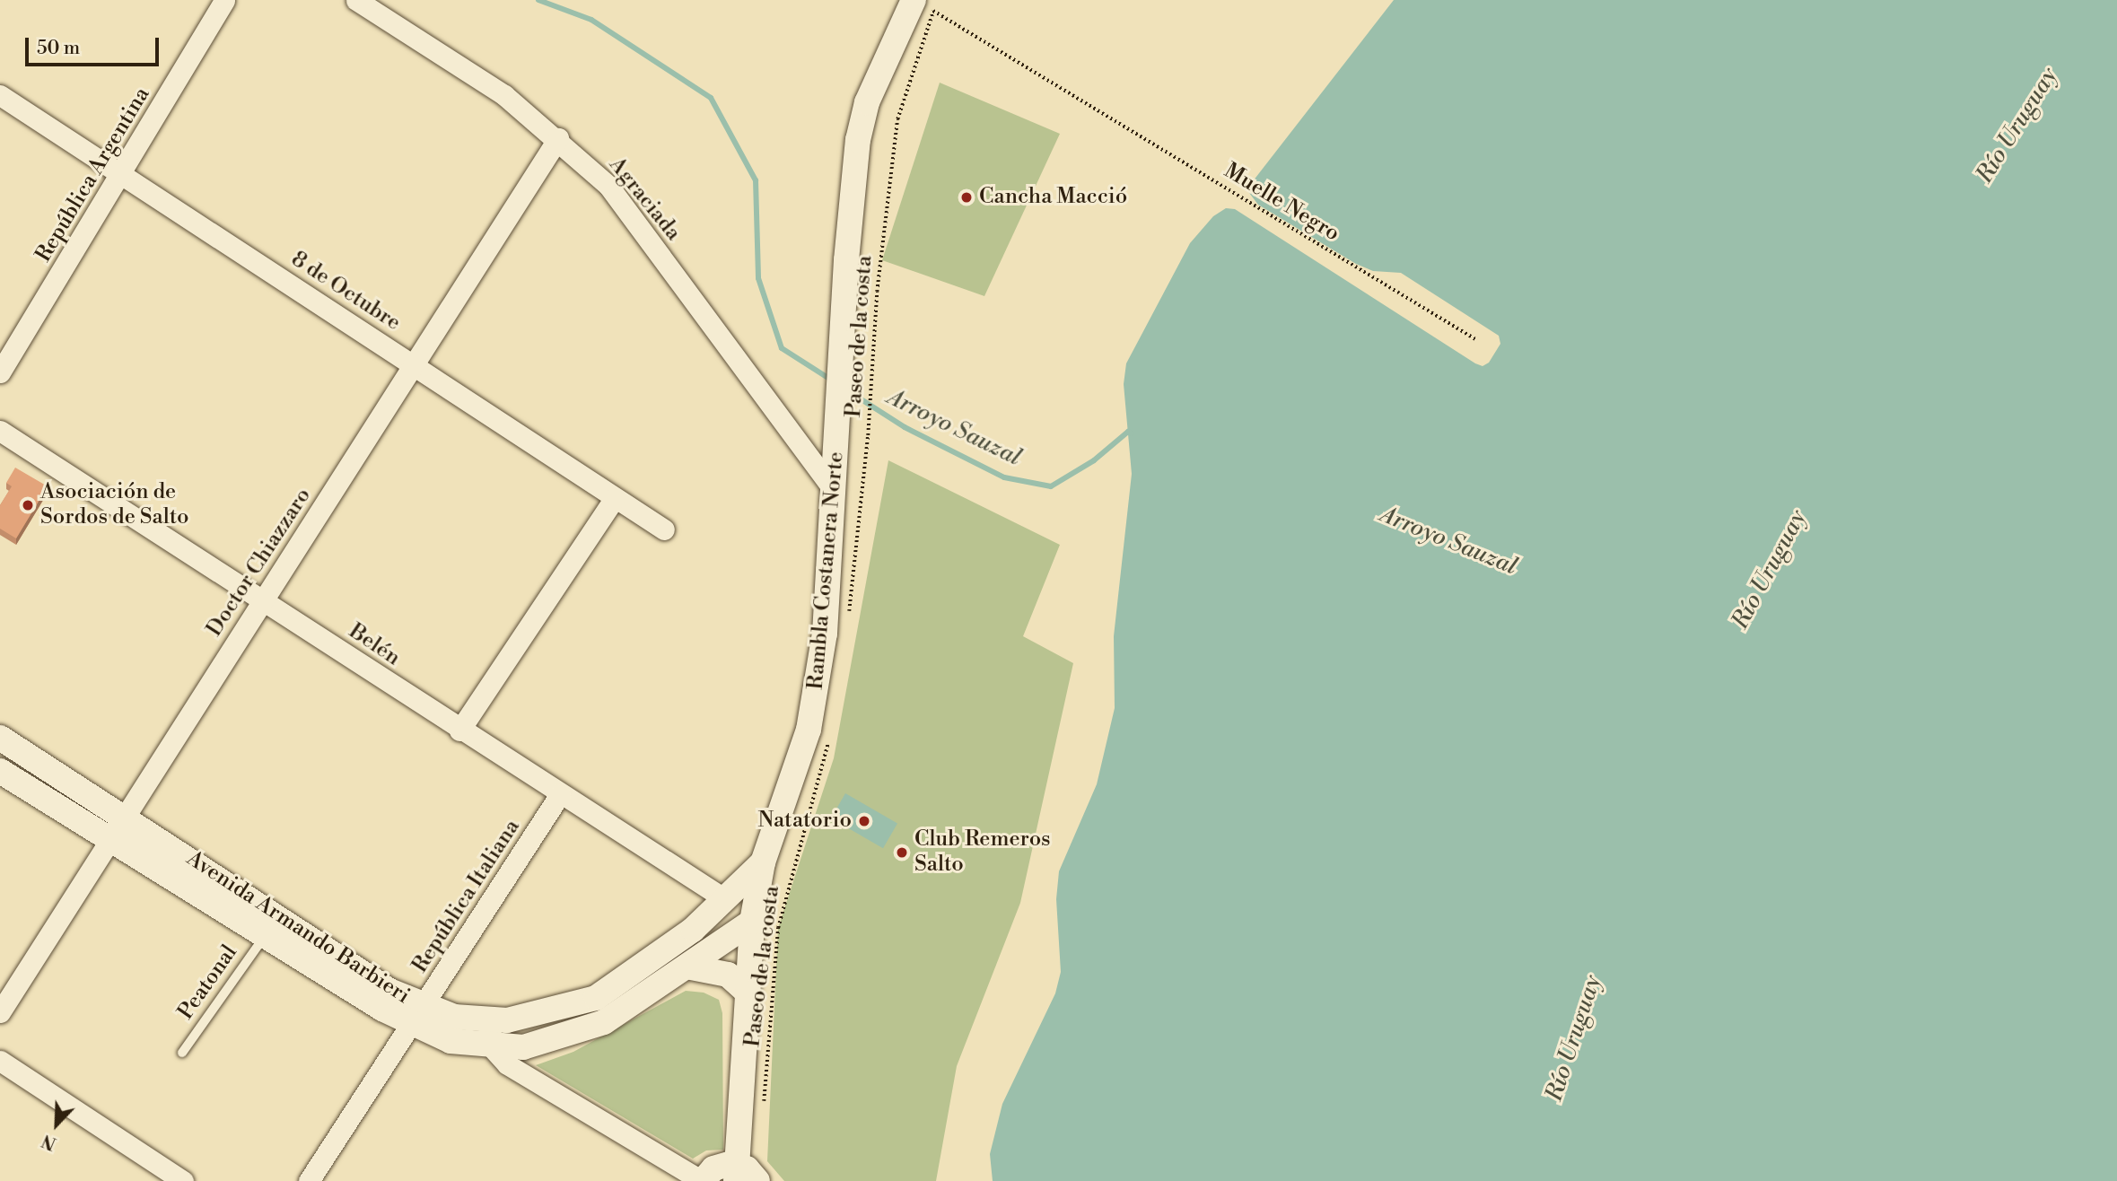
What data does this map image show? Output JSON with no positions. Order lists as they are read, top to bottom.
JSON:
{
  "streets": {
    "street": [
      "República Argentina",
      "Agraciada",
      "8 de Octubre",
      "Doctor Chiazzaro",
      "Rambla Costanera Norte",
      "Belén",
      "República Italiana",
      "Avenida Armando Barbieri"
    ],
    "lane": ["Peatonal"],
    "path": ["Muelle Negro", "Paseo de la costa"]
  },
  "crossings": [
    ["República Argentina", "8 de Octubre"],
    ["Agraciada", "Doctor Chiazzaro"],
    ["Agraciada", "Rambla Costanera Norte"],
    ["Muelle Negro", "Paseo de la costa"],
    ["Muelle Negro", "Rambla Costanera Norte"],
    ["8 de Octubre", "Doctor Chiazzaro"],
    ["Paseo de la costa", "Rambla Costanera Norte"],
    ["Doctor Chiazzaro", "Belén"],
    ["Doctor Chiazzaro", "Avenida Armando Barbieri"],
    ["Rambla Costanera Norte", "Avenida Armando Barbieri"],
    ["Belén", "República Italiana"],
    ["Belén", "Avenida Armando Barbieri"],
    ["República Italiana", "Avenida Armando Barbieri"],
    ["Avenida Armando Barbieri", "Peatonal"]
  ],
  "water": ["Río Uruguay", "Arroyo Sauzal"],
  "places": [
    "Cancha Macció",
    "Asociación de Sordos de Salto",
    "Natatorio",
    "Club Remeros Salto"
  ],
  "scale_bar": "50 m",
  "north": "bottom left"
}
